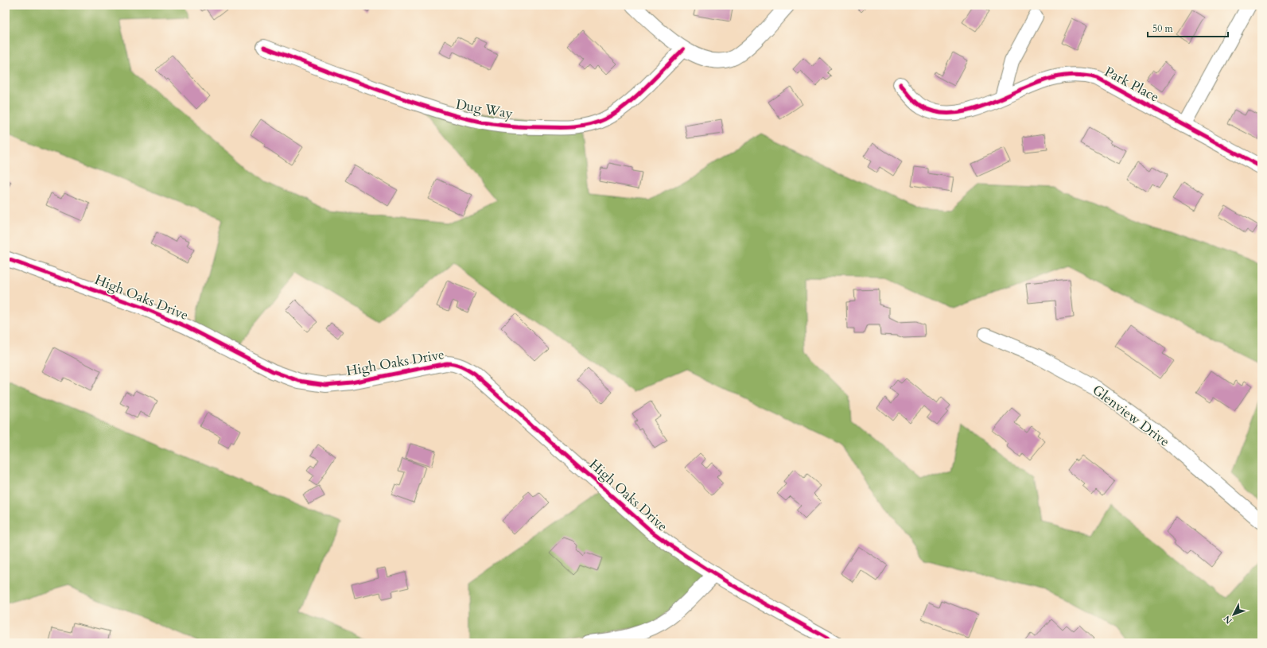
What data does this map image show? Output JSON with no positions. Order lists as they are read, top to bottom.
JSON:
{
  "streets": {
    "street": [
      "Park Place",
      "Dug Way",
      "High Oaks Drive",
      "Glenview Drive"
    ]
  },
  "scale_bar": "50 m",
  "north": "bottom left"
}
